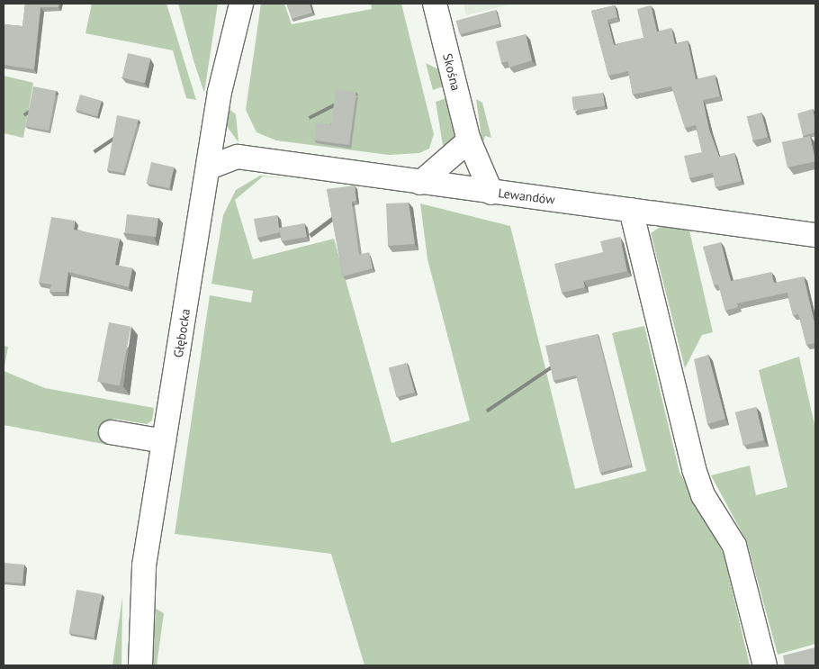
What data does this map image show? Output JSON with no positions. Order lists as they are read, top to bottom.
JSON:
{
  "streets": {
    "street": ["Skośna", "Lewandów", "Głębocka"]
  },
  "crossings": [
    ["Skośna", "Lewandów"],
    ["Lewandów", "Głębocka"]
  ]
}
